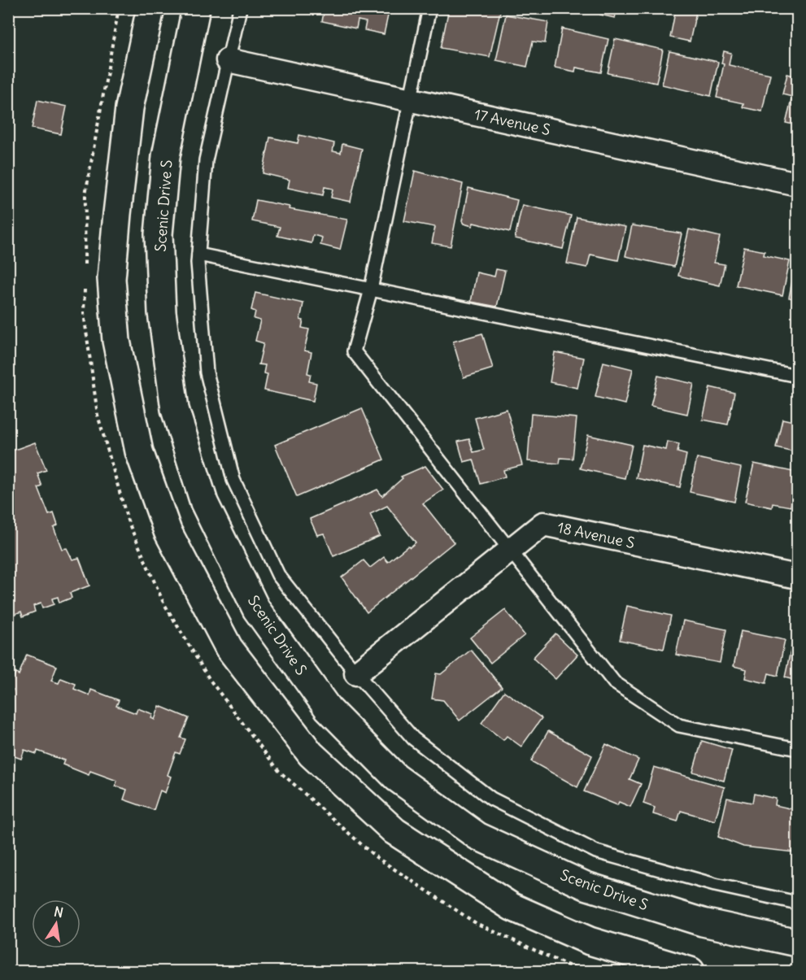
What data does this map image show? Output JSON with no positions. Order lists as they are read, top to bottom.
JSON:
{
  "streets": {
    "main road": ["Scenic Drive S"],
    "street": ["17 Avenue S", "18 Avenue S"]
  },
  "north": "top"
}
